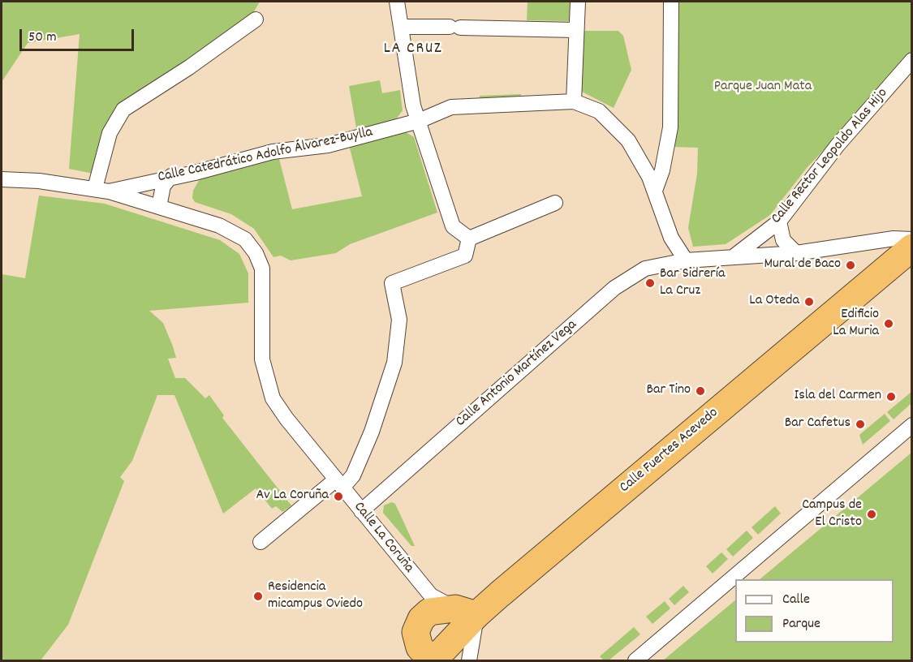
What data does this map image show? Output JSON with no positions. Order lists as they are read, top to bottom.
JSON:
{
  "streets": {
    "highway": ["Calle Fuertes Acevedo"],
    "street": [
      "Calle Catedrático Adolfo Álvarez-Buylla",
      "Calle Rector Leopoldo Alas Hijo",
      "Calle Antonio Martínez Vega",
      "Calle La Coruña"
    ]
  },
  "crossings": [
    ["Calle Catedrático Adolfo Álvarez-Buylla", "Calle Antonio Martínez Vega"],
    ["Calle Catedrático Adolfo Álvarez-Buylla", "Calle La Coruña"],
    ["Calle Antonio Martínez Vega", "Calle La Coruña"]
  ],
  "districts": ["LA CRUZ"],
  "parks": ["Parque Juan Mata"],
  "places": [
    "Mural de Baco",
    "Bar Sidrería La Cruz",
    "La Oteda",
    "Edificio La Muria",
    "Bar Tino",
    "Isla del Carmen",
    "Bar Cafetus",
    "Av La Coruña",
    "Campus de El Cristo",
    "Residencia micampus Oviedo"
  ],
  "legend": ["Calle", "Parque"],
  "scale_bar": "50 m"
}
